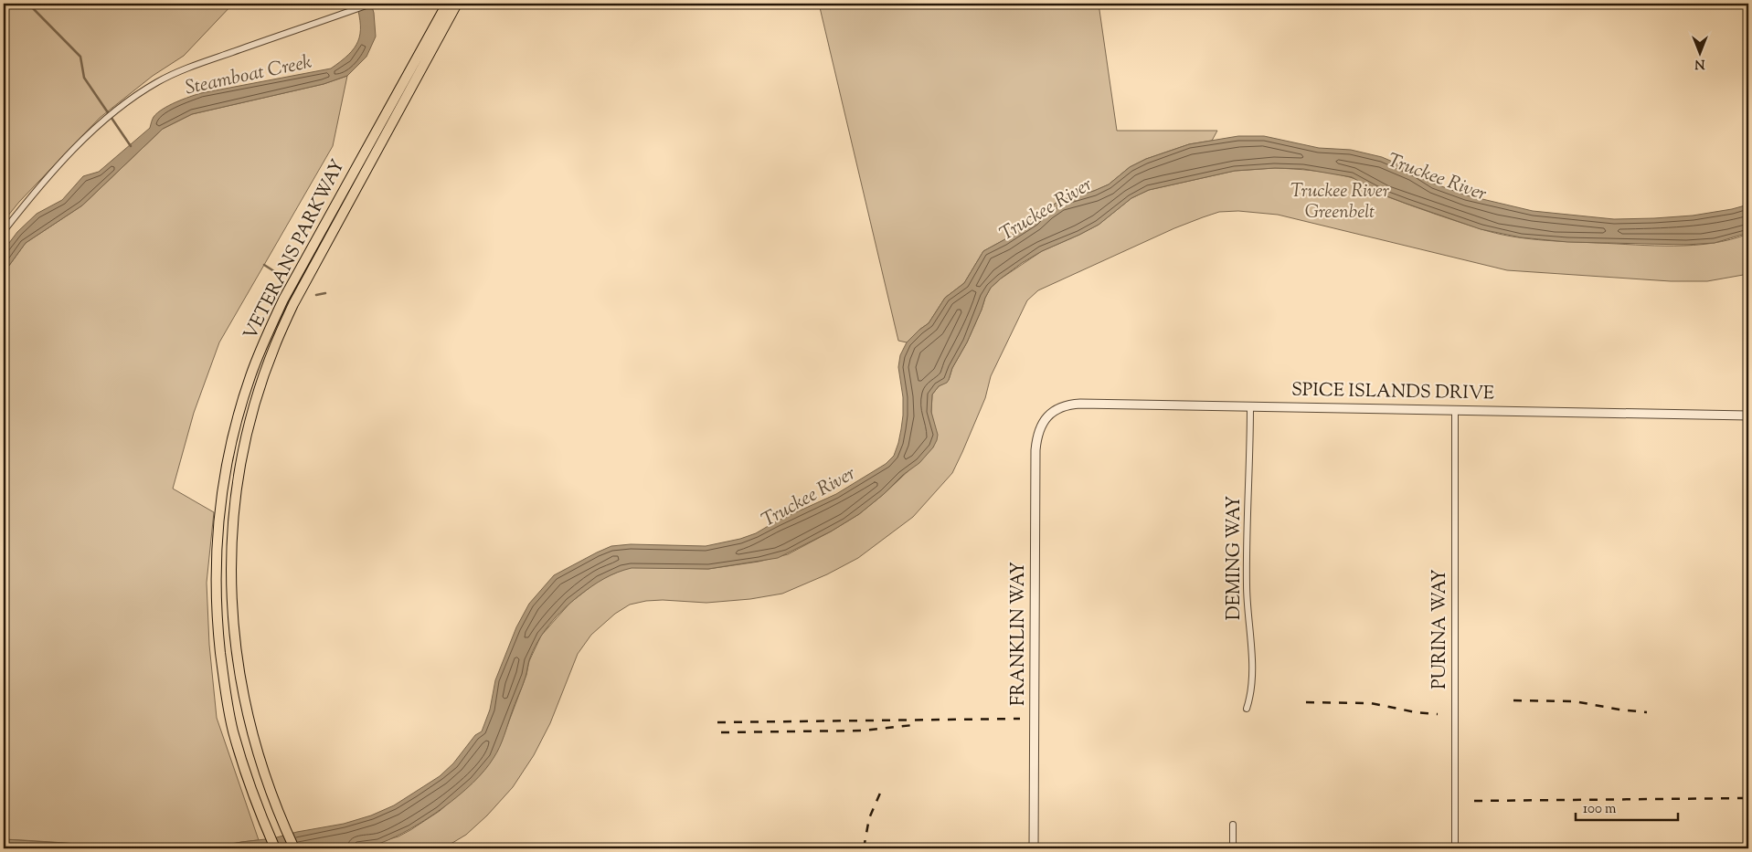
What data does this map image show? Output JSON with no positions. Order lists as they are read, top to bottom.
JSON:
{
  "streets": {
    "main road": ["VETERANS PARKWAY"],
    "street": [
      "SPICE ISLANDS DRIVE",
      "DEMING WAY",
      "PURINA WAY",
      "FRANKLIN WAY"
    ]
  },
  "crossings": [
    ["SPICE ISLANDS DRIVE", "DEMING WAY"],
    ["SPICE ISLANDS DRIVE", "PURINA WAY"],
    ["SPICE ISLANDS DRIVE", "FRANKLIN WAY"]
  ],
  "water": ["Steamboat Creek", "Truckee River"],
  "parks": ["Truckee River Greenbelt"],
  "scale_bar": "100 m",
  "north": "bottom"
}
